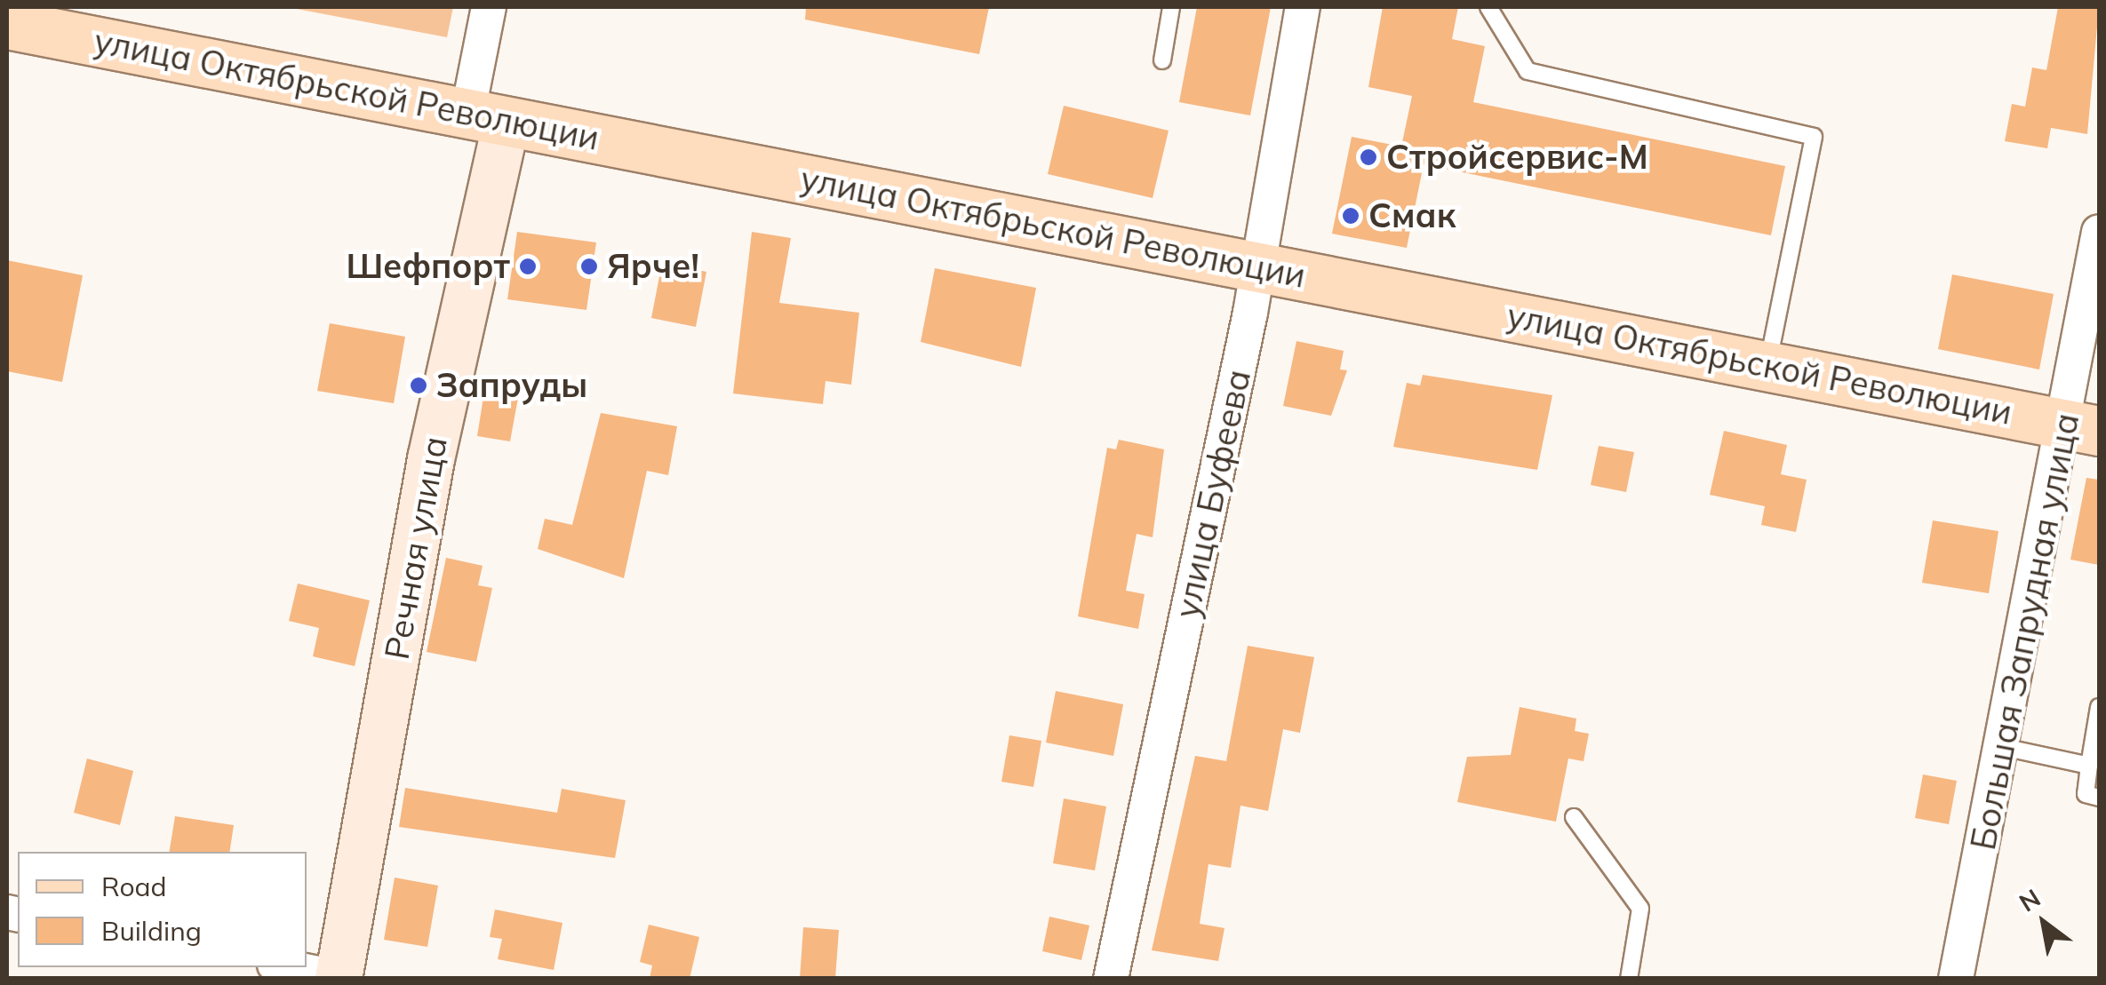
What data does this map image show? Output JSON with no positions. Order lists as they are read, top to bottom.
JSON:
{
  "streets": {
    "main road": ["улица Октябрьской Революции"],
    "street": ["улица Буфеева", "Речная улица", "Большая Запрудная улица"]
  },
  "crossings": [
    ["улица Октябрьской Революции", "улица Буфеева"],
    ["улица Октябрьской Революции", "Речная улица"],
    ["улица Октябрьской Революции", "Большая Запрудная улица"]
  ],
  "places": [
    "Стройсервис-М",
    "Смак",
    "Шефпорт",
    "Ярче!",
    "Запруды"
  ],
  "legend": ["Road", "Building"],
  "north": "top left"
}
